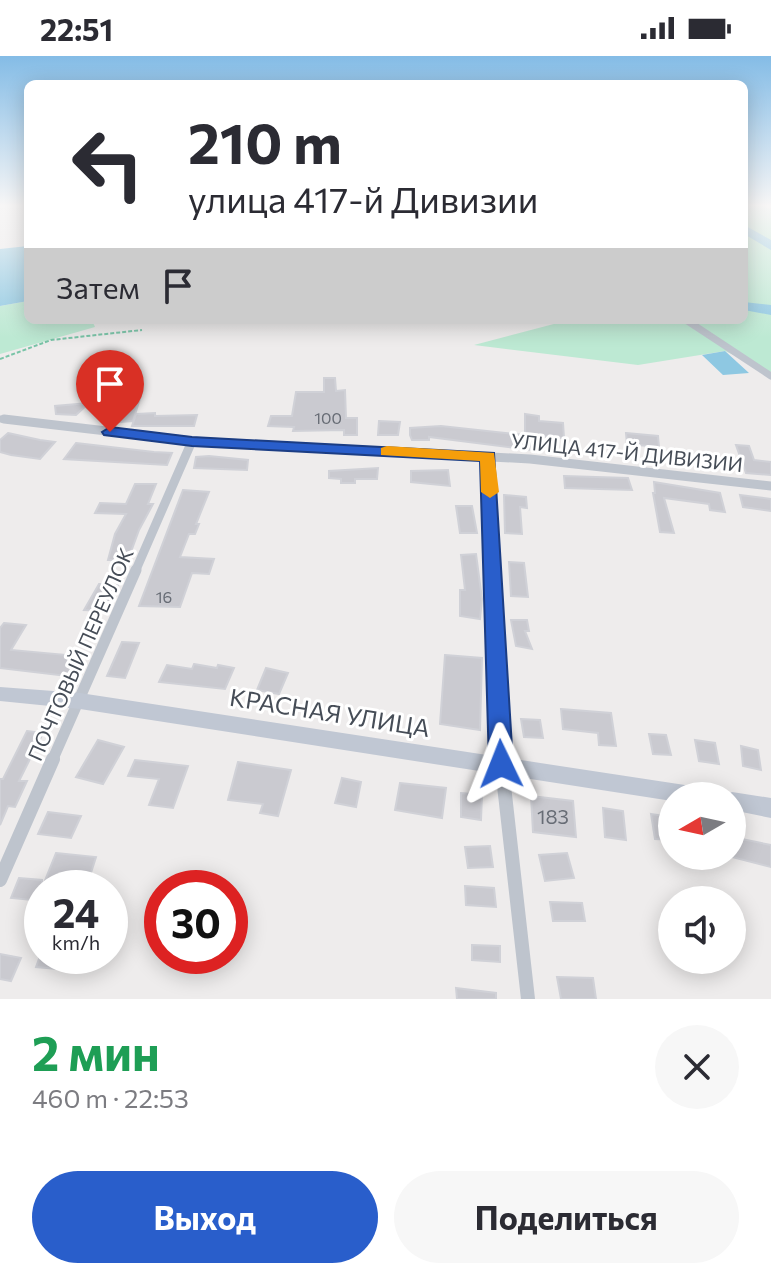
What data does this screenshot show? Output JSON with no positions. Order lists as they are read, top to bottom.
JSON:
{
  "streets": {
    "street": ["УЛИЦА 417-Й ДИВИЗИИ", "ПОЧТОВЫЙ ПЕРЕУЛОК", "КРАСНАЯ УЛИЦА"]
  },
  "crossings": [
    ["УЛИЦА 417-Й ДИВИЗИИ", "ПОЧТОВЫЙ ПЕРЕУЛОК"],
    ["ПОЧТОВЫЙ ПЕРЕУЛОК", "КРАСНАЯ УЛИЦА"]
  ],
  "house_numbers": ["100", "16", "183"],
  "north": "left",
  "page": {
    "status": "22:51",
    "turn": ["210 m", "улица 417-й Дивизии"],
    "then": "Затем",
    "speed": "24 km/h",
    "limit": "30",
    "heading": ["2 мин", "460 m · 22:53"],
    "buttons": ["Выход", "Поделиться"]
  }
}
